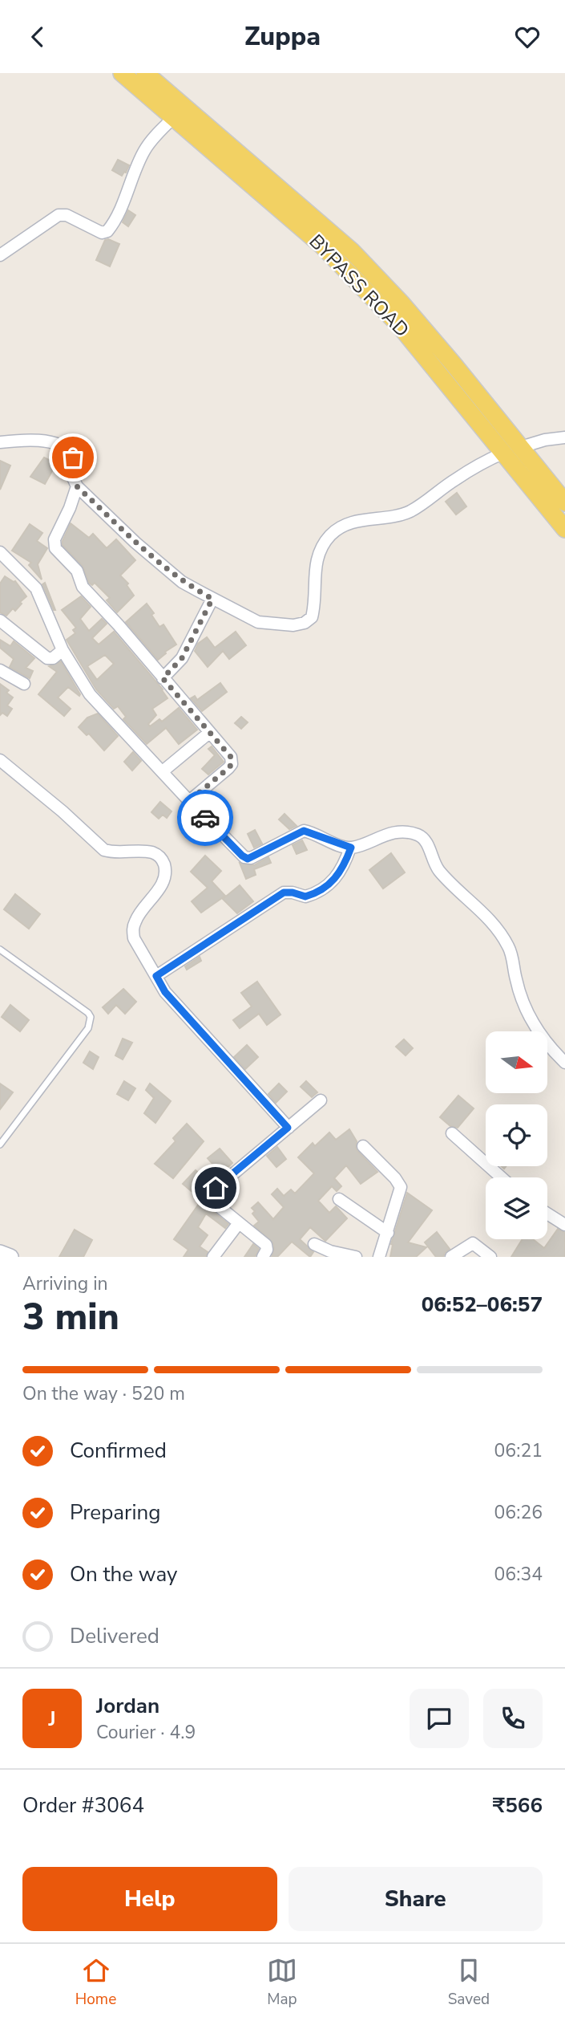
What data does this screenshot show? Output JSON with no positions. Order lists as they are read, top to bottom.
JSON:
{
  "streets": {
    "main road": ["BYPASS ROAD"]
  },
  "north": "right",
  "page": {
    "header": "Zuppa",
    "heading": ["3 min", "Arriving in", "06:52–06:57"],
    "panel": [
      "Jordan",
      "Courier · 4.9",
      "Order #3064",
      "₹566"
    ],
    "bar": "On the way · 520 m",
    "list": [
      ["Confirmed", "06:21"],
      ["Preparing", "06:26"],
      ["On the way", "06:34"],
      "Delivered"
    ],
    "round": "J",
    "buttons": ["Help", "Share"],
    "tabs": ["Home", "Map", "Saved"]
  }
}
